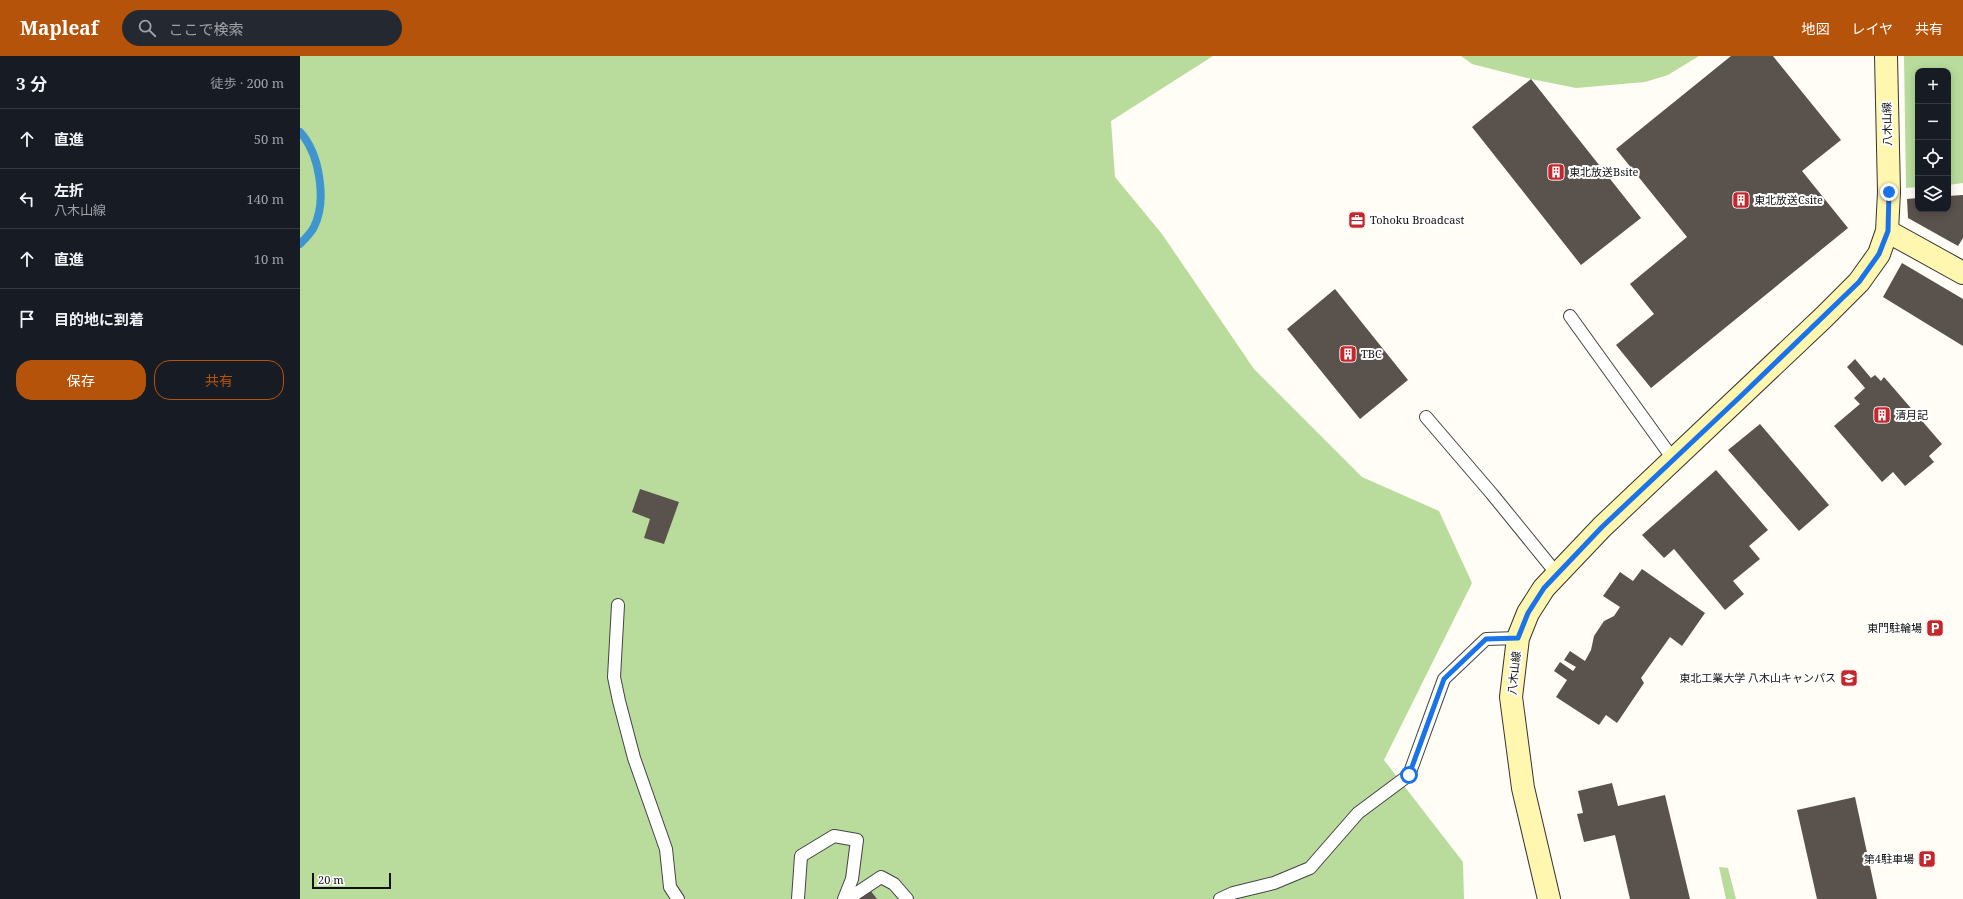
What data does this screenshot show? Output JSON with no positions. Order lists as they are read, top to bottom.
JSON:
{
  "streets": {
    "street": ["八木山線"]
  },
  "places": {
    "building": [
      "東北放送Bsite",
      "東北放送Csite",
      "TBC",
      "清月記"
    ],
    "office": ["Tohoku Broadcast"],
    "parking": ["東門駐輪場", "第4駐車場"],
    "school or university": ["東北工業大学 八木山キャンパス"]
  },
  "scale_bar": "20 m",
  "page": {
    "header": "Mapleaf",
    "search": "ここで検索",
    "nav": ["地図", "レイヤ", "共有"],
    "heading": ["3 分", "徒歩 · 200 m"],
    "map_buttons": ["+", "−"],
    "list": [
      ["直進", "50 m"],
      ["左折", "八木山線", "140 m"],
      ["直進", "10 m"],
      "目的地に到着"
    ],
    "buttons": ["保存", "共有"],
    "scale": "20 m"
  }
}
